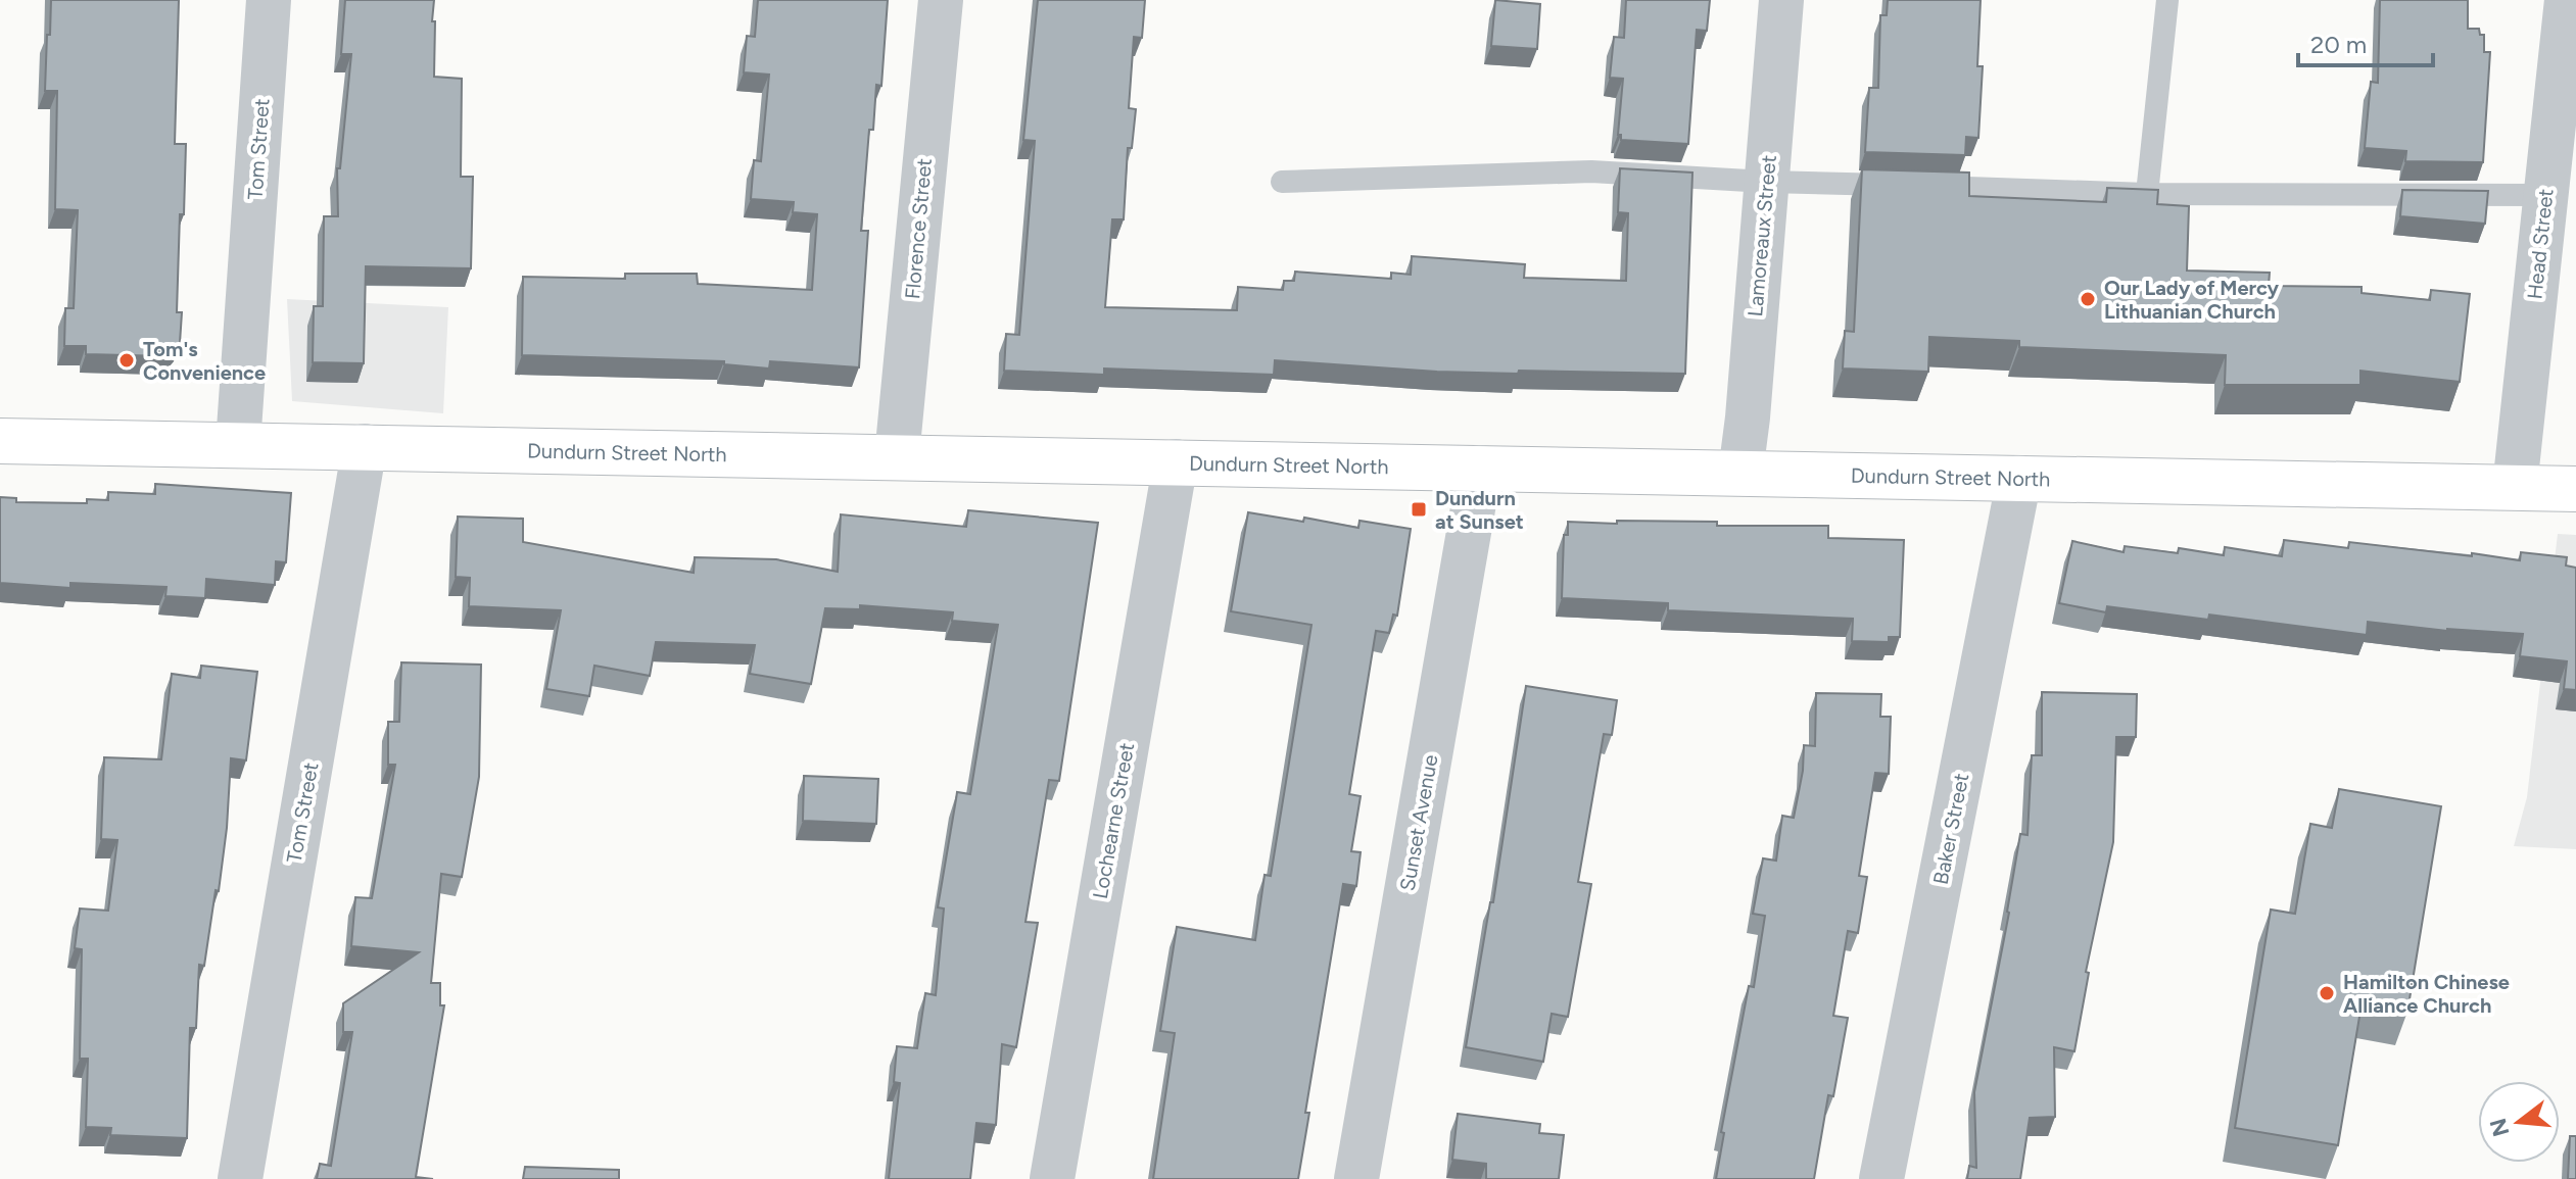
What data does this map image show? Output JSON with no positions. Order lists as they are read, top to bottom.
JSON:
{
  "streets": {
    "main road": ["Dundurn Street North"],
    "street": [
      "Tom Street",
      "Florence Street",
      "Lamoreaux Street",
      "Head Street",
      "Lochearne Street",
      "Sunset Avenue",
      "Baker Street"
    ]
  },
  "crossings": [
    ["Tom Street", "Dundurn Street North"],
    ["Florence Street", "Dundurn Street North"],
    ["Lamoreaux Street", "Dundurn Street North"],
    ["Head Street", "Dundurn Street North"],
    ["Dundurn Street North", "Lochearne Street"],
    ["Dundurn Street North", "Sunset Avenue"],
    ["Dundurn Street North", "Baker Street"]
  ],
  "places": {
    "other": ["Our Lady of Mercy Lithuanian Church", "Tom's Convenience", "Hamilton Chinese Alliance Church"],
    "transit": ["Dundurn at Sunset"]
  },
  "scale_bar": "20 m",
  "north": "left"
}
